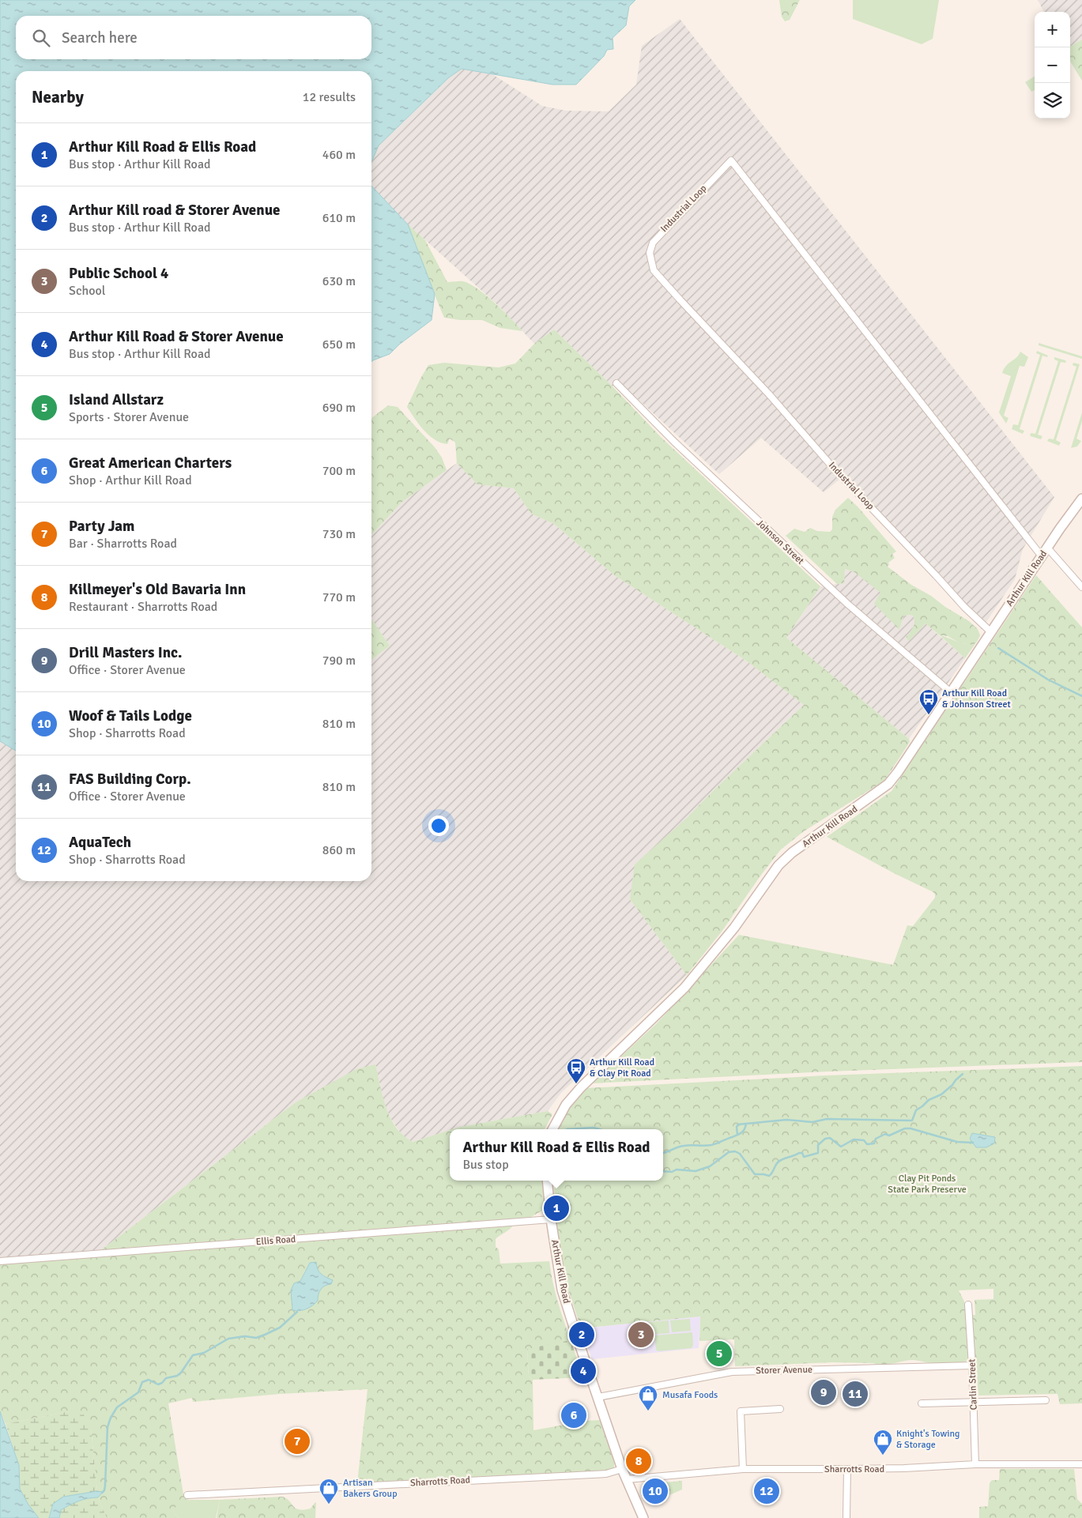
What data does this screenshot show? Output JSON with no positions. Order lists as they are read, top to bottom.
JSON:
{
  "streets": {
    "street": [
      "Industrial Loop",
      "Johnson Street",
      "Arthur Kill Road",
      "Ellis Road",
      "Storer Avenue",
      "Carlin Street",
      "Sharrotts Road"
    ]
  },
  "crossings": [
    ["Industrial Loop", "Arthur Kill Road"],
    ["Johnson Street", "Arthur Kill Road"],
    ["Arthur Kill Road", "Ellis Road"],
    ["Arthur Kill Road", "Storer Avenue"],
    ["Arthur Kill Road", "Sharrotts Road"],
    ["Storer Avenue", "Carlin Street"],
    ["Carlin Street", "Sharrotts Road"]
  ],
  "parks": ["Clay Pit Ponds State Park Preserve"],
  "places": {
    "bus stop": ["Arthur Kill Road & Johnson Street", "Arthur Kill Road & Clay Pit Road"],
    "shop": ["Musafa Foods", "Knight's Towing & Storage", "Artisan Bakers Group"]
  },
  "page": {
    "map_buttons": ["+", "−"],
    "search": "Search here",
    "heading": ["Nearby", "12 results"],
    "list": [
      {
        "mark": "1",
        "name": "Arthur Kill Road & Ellis Road",
        "note": "Bus stop · Arthur Kill Road",
        "value": "460 m"
      },
      {
        "mark": "2",
        "name": "Arthur Kill road & Storer Avenue",
        "note": "Bus stop · Arthur Kill Road",
        "value": "610 m"
      },
      {
        "mark": "3",
        "name": "Public School 4",
        "note": "School",
        "value": "630 m"
      },
      {
        "mark": "4",
        "name": "Arthur Kill Road & Storer Avenue",
        "note": "Bus stop · Arthur Kill Road",
        "value": "650 m"
      },
      {
        "mark": "5",
        "name": "Island Allstarz",
        "note": "Sports · Storer Avenue",
        "value": "690 m"
      },
      {
        "mark": "6",
        "name": "Great American Charters",
        "note": "Shop · Arthur Kill Road",
        "value": "700 m"
      },
      {
        "mark": "7",
        "name": "Party Jam",
        "note": "Bar · Sharrotts Road",
        "value": "730 m"
      },
      {
        "mark": "8",
        "name": "Killmeyer's Old Bavaria Inn",
        "note": "Restaurant · Sharrotts Road",
        "value": "770 m"
      },
      {
        "mark": "9",
        "name": "Drill Masters Inc.",
        "note": "Office · Storer Avenue",
        "value": "790 m"
      },
      {
        "mark": "10",
        "name": "Woof & Tails Lodge",
        "note": "Shop · Sharrotts Road",
        "value": "810 m"
      },
      {
        "mark": "11",
        "name": "FAS Building Corp.",
        "note": "Office · Storer Avenue",
        "value": "810 m"
      },
      {
        "mark": "12",
        "name": "AquaTech",
        "note": "Shop · Sharrotts Road",
        "value": "860 m"
      }
    ],
    "popup": ["Arthur Kill Road & Ellis Road", "Bus stop"],
    "pins": [
      "1",
      "2",
      "3",
      "5",
      "4",
      "9",
      "11",
      "6",
      "7",
      "8",
      "10",
      "12"
    ]
  }
}
